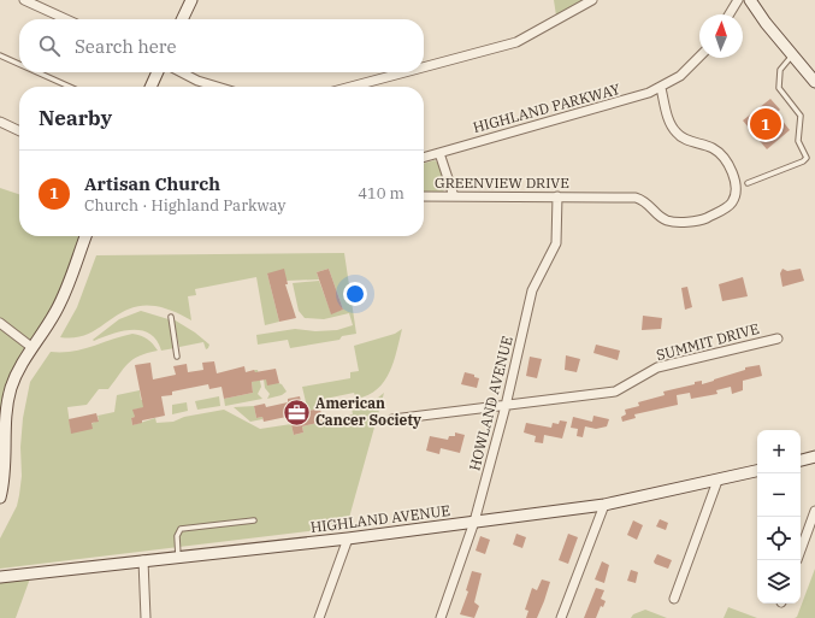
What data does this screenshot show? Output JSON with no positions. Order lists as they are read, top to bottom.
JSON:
{
  "streets": {
    "street": [
      "HIGHLAND PARKWAY",
      "GREENVIEW DRIVE",
      "SUMMIT DRIVE",
      "HOWLAND AVENUE",
      "HIGHLAND AVENUE"
    ]
  },
  "crossings": [
    ["HIGHLAND PARKWAY", "GREENVIEW DRIVE"],
    ["GREENVIEW DRIVE", "HOWLAND AVENUE"],
    ["SUMMIT DRIVE", "HOWLAND AVENUE"],
    ["HOWLAND AVENUE", "HIGHLAND AVENUE"]
  ],
  "places": {
    "office": ["American Cancer Society"]
  },
  "north": "top",
  "page": {
    "search": "Search here",
    "heading": "Nearby",
    "pins": "1",
    "list": [
      {
        "mark": "1",
        "name": "Artisan Church",
        "note": "Church · Highland Parkway",
        "value": "410 m"
      }
    ],
    "map_buttons": ["+", "−"]
  }
}
